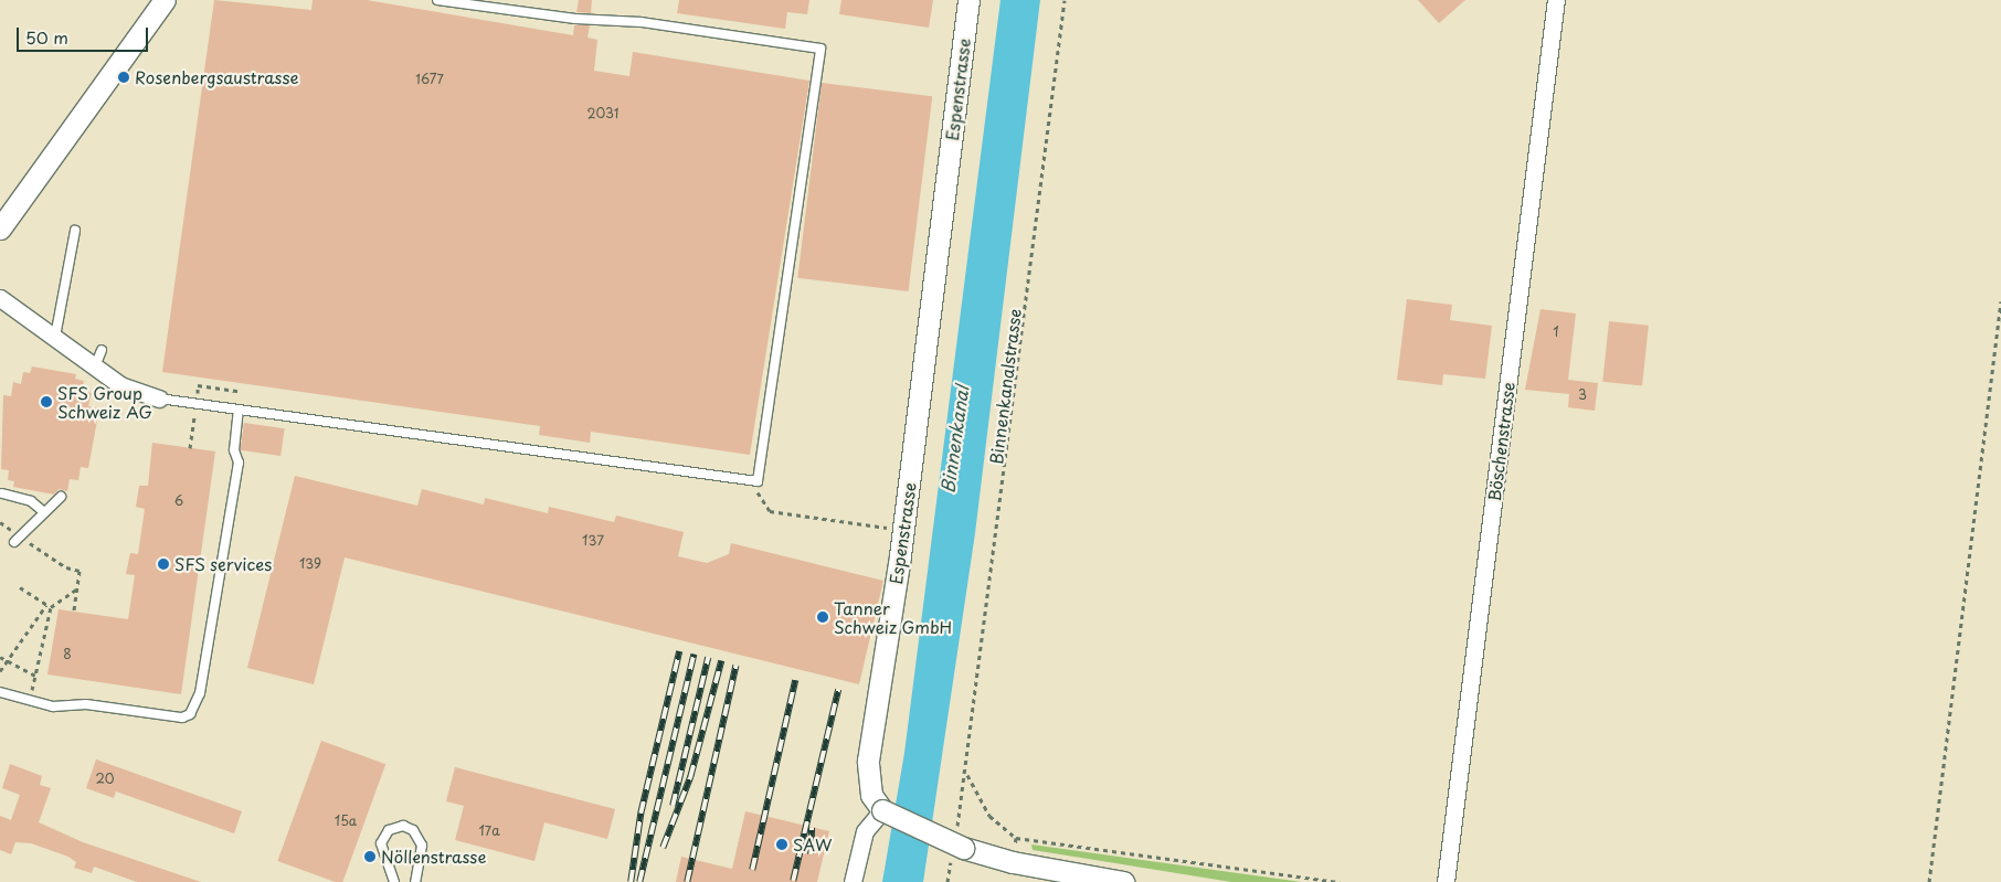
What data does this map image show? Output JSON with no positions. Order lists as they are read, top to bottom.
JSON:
{
  "streets": {
    "street": ["Espenstrasse", "Böschenstrasse"],
    "path": ["Binnenkanalstrasse"]
  },
  "water": ["Binnenkanal"],
  "places": [
    "Rosenbergsaustrasse",
    "SFS Group Schweiz AG",
    "SFS services",
    "Tanner Schweiz GmbH",
    "SAW",
    "Nöllenstrasse"
  ],
  "house_numbers": [
    "1677",
    "2031",
    "1",
    "3",
    "6",
    "137",
    "139",
    "8",
    "20",
    "15a",
    "17a"
  ],
  "scale_bar": "50 m"
}
